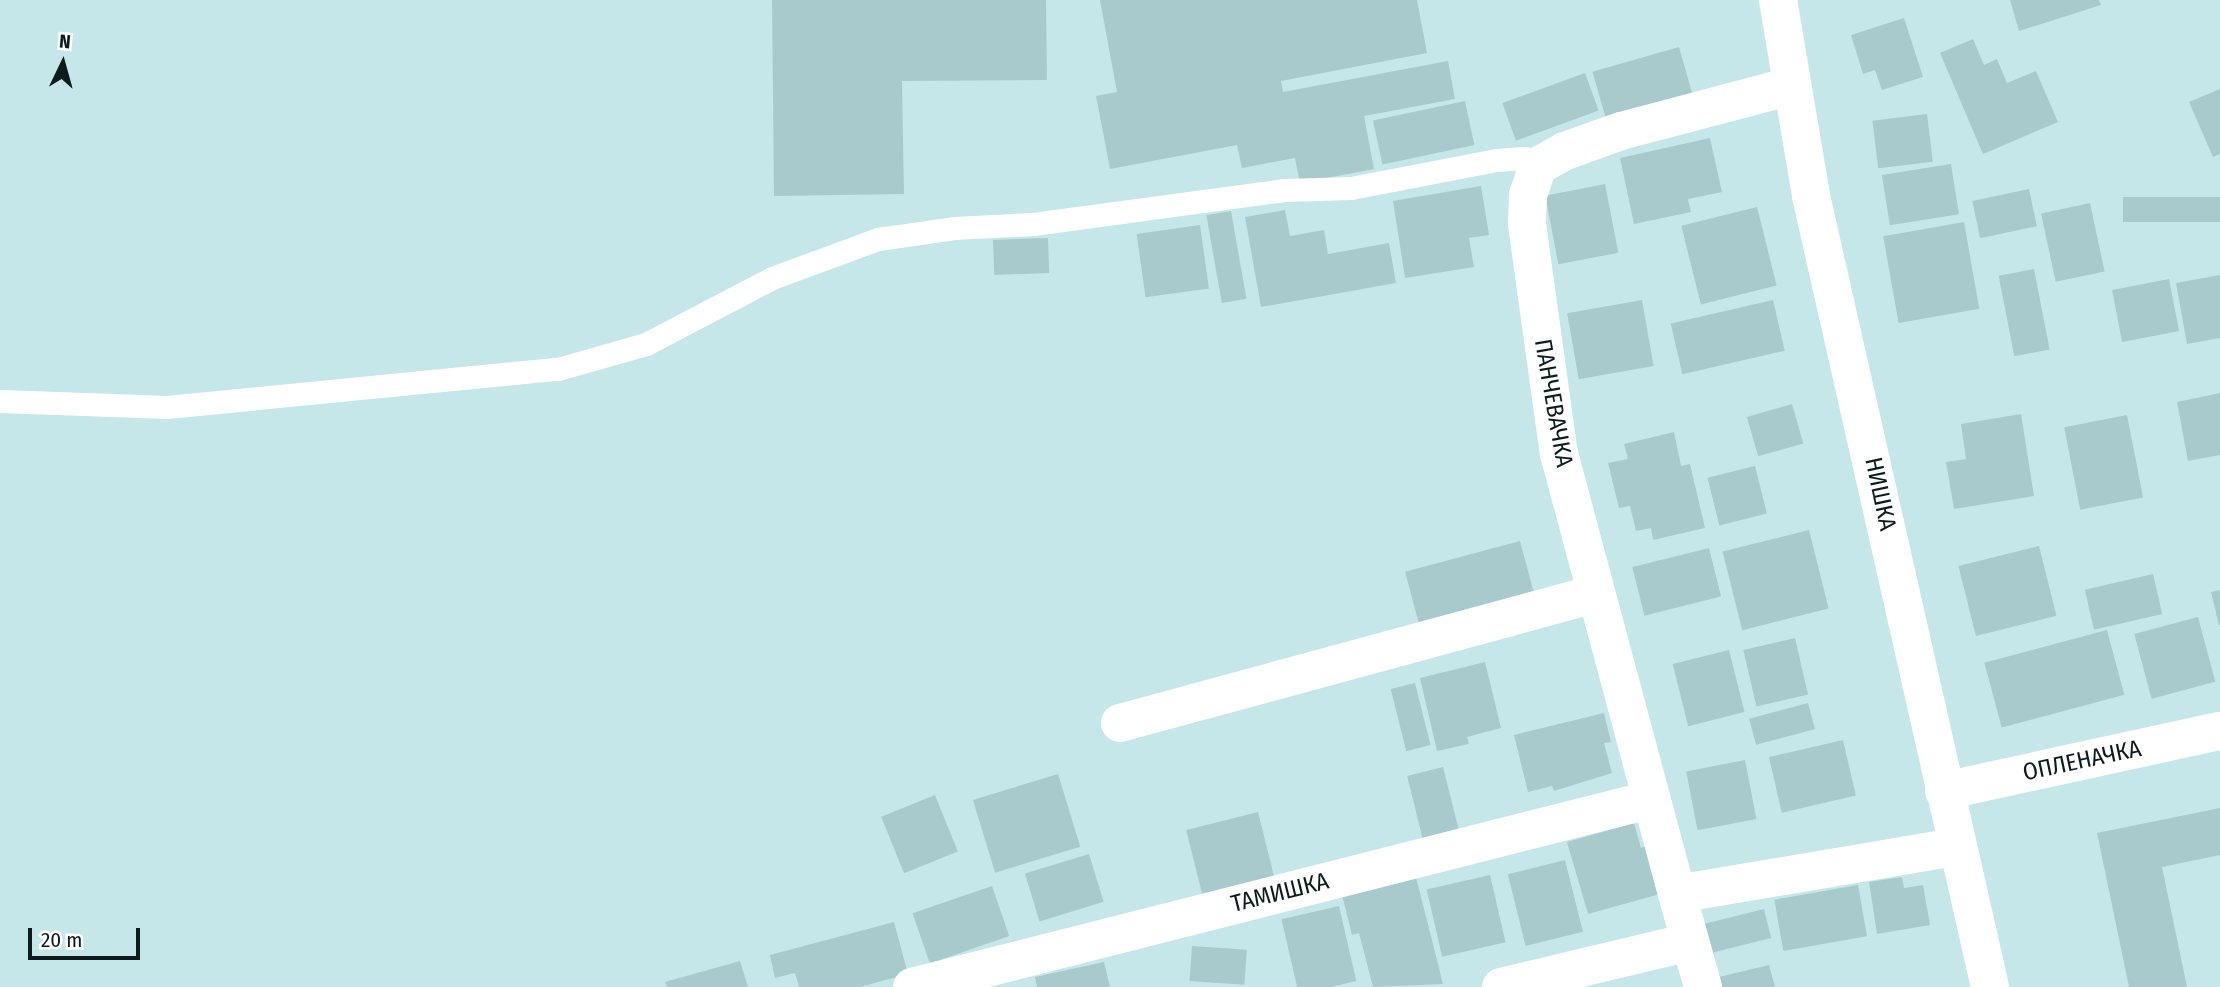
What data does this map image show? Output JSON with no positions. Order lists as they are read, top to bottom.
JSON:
{
  "streets": {
    "street": [
      "ПАНЧЕВАЧКА",
      "НИШКА",
      "ОПЛЕНАЧКА",
      "ТАМИШКА"
    ]
  },
  "crossings": [
    ["ПАНЧЕВАЧКА", "ТАМИШКА"],
    ["НИШКА", "ОПЛЕНАЧКА"]
  ],
  "scale_bar": "20 m",
  "north": "top"
}
